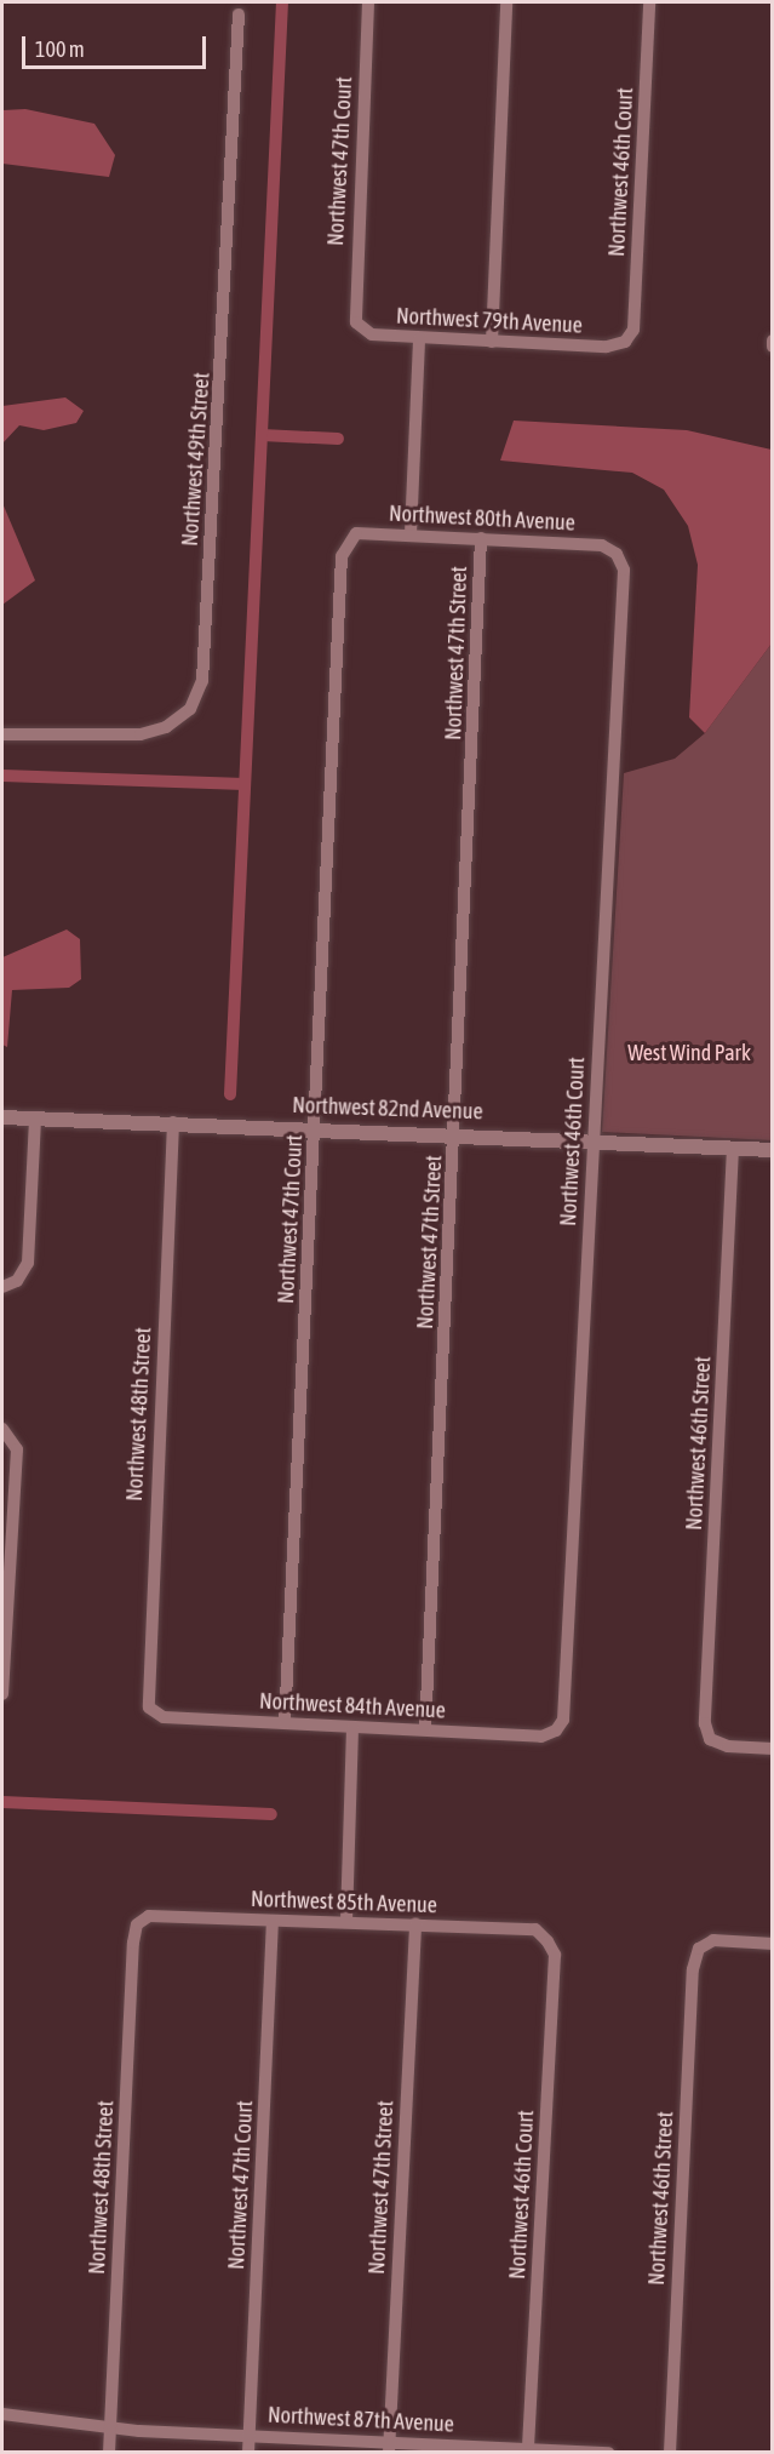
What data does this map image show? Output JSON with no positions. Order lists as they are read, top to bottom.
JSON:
{
  "streets": {
    "street": [
      "Northwest 47th Court",
      "Northwest 46th Court",
      "Northwest 79th Avenue",
      "Northwest 49th Street",
      "Northwest 80th Avenue",
      "Northwest 47th Street",
      "Northwest 82nd Avenue",
      "Northwest 48th Street",
      "Northwest 46th Street",
      "Northwest 84th Avenue",
      "Northwest 85th Avenue",
      "Northwest 87th Avenue"
    ]
  },
  "crossings": [
    ["Northwest 47th Court", "Northwest 79th Avenue"],
    ["Northwest 47th Court", "Northwest 80th Avenue"],
    ["Northwest 47th Court", "Northwest 82nd Avenue"],
    ["Northwest 47th Court", "Northwest 84th Avenue"],
    ["Northwest 47th Court", "Northwest 85th Avenue"],
    ["Northwest 47th Court", "Northwest 87th Avenue"],
    ["Northwest 46th Court", "Northwest 79th Avenue"],
    ["Northwest 46th Court", "Northwest 80th Avenue"],
    ["Northwest 46th Court", "Northwest 82nd Avenue"],
    ["Northwest 46th Court", "Northwest 84th Avenue"],
    ["Northwest 46th Court", "Northwest 85th Avenue"],
    ["Northwest 46th Court", "Northwest 87th Avenue"],
    ["Northwest 80th Avenue", "Northwest 47th Street"],
    ["Northwest 47th Street", "Northwest 82nd Avenue"],
    ["Northwest 47th Street", "Northwest 84th Avenue"],
    ["Northwest 47th Street", "Northwest 85th Avenue"],
    ["Northwest 47th Street", "Northwest 87th Avenue"],
    ["Northwest 82nd Avenue", "Northwest 48th Street"],
    ["Northwest 82nd Avenue", "Northwest 46th Street"],
    ["Northwest 48th Street", "Northwest 84th Avenue"],
    ["Northwest 48th Street", "Northwest 85th Avenue"],
    ["Northwest 48th Street", "Northwest 87th Avenue"]
  ],
  "parks": ["West Wind Park"],
  "scale_bar": "100 m"
}
